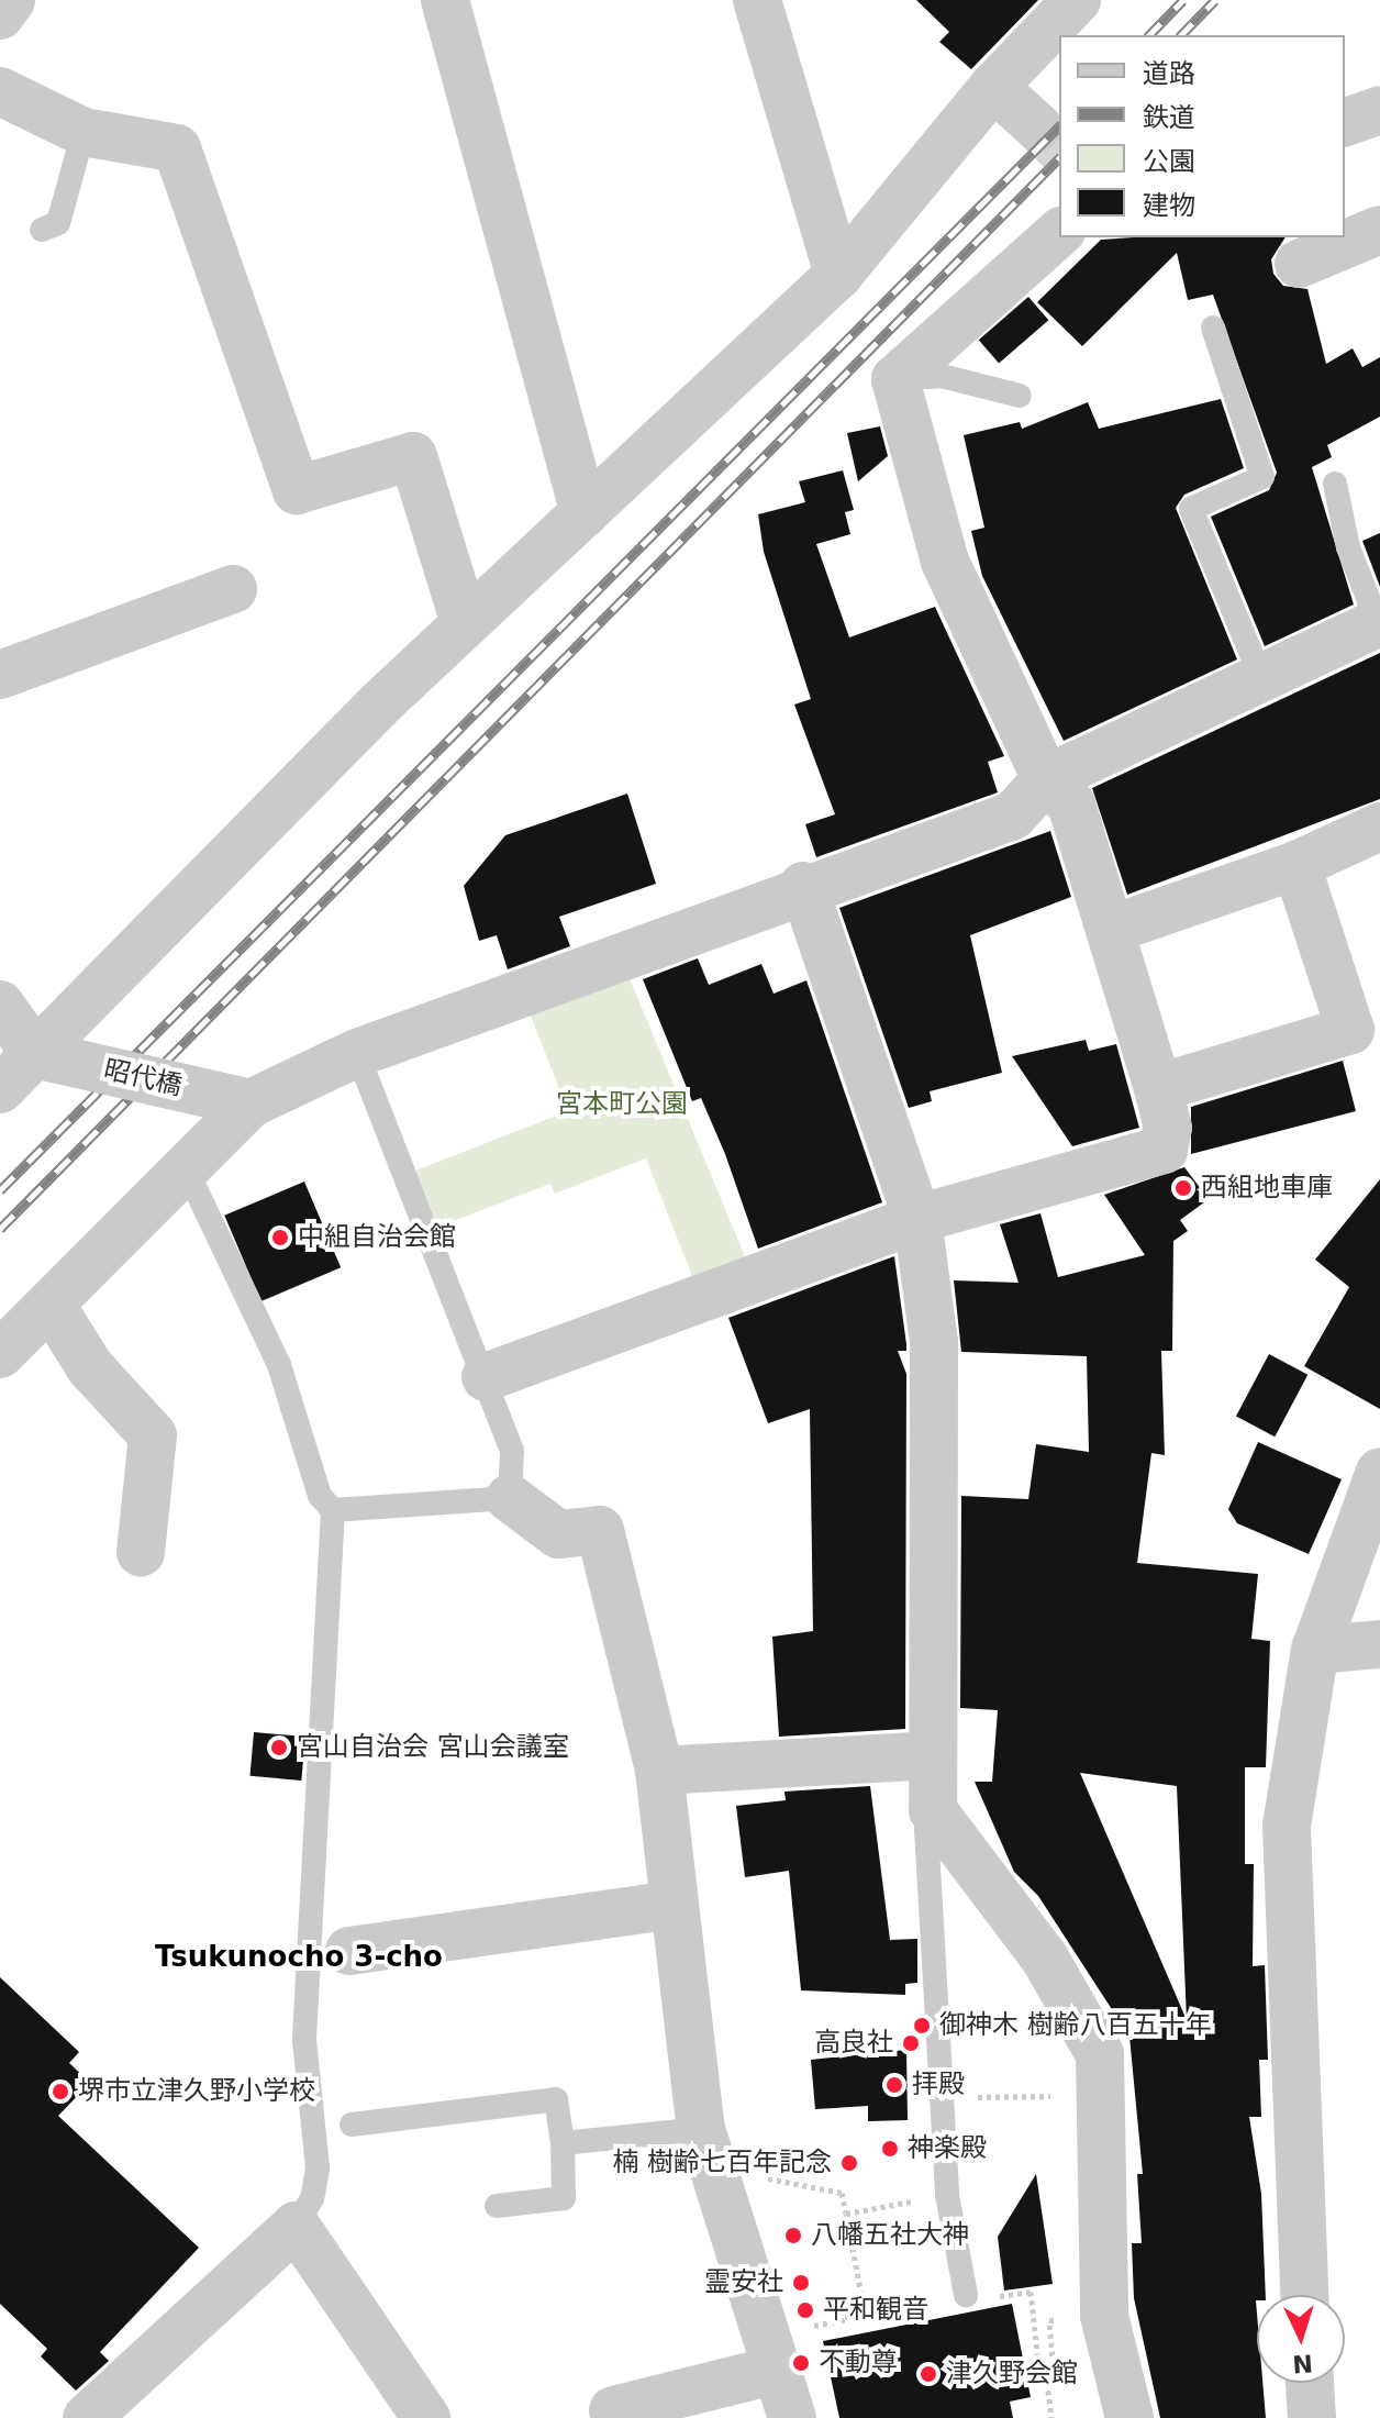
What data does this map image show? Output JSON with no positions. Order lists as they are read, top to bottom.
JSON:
{
  "streets": {
    "street": ["昭代橋"]
  },
  "districts": ["Tsukunocho 3-cho"],
  "parks": ["宮本町公園"],
  "places": [
    "西組地車庫",
    "中組自治会館",
    "宮山自治会 宮山会議室",
    "御神木 樹齢八百五十年",
    "高良社",
    "拝殿",
    "堺市立津久野小学校",
    "神楽殿",
    "楠 樹齢七百年記念",
    "八幡五社大神",
    "霊安社",
    "平和観音",
    "不動尊",
    "津久野会館"
  ],
  "legend": [
    "道路",
    "鉄道",
    "公園",
    "建物"
  ],
  "north": "bottom"
}
